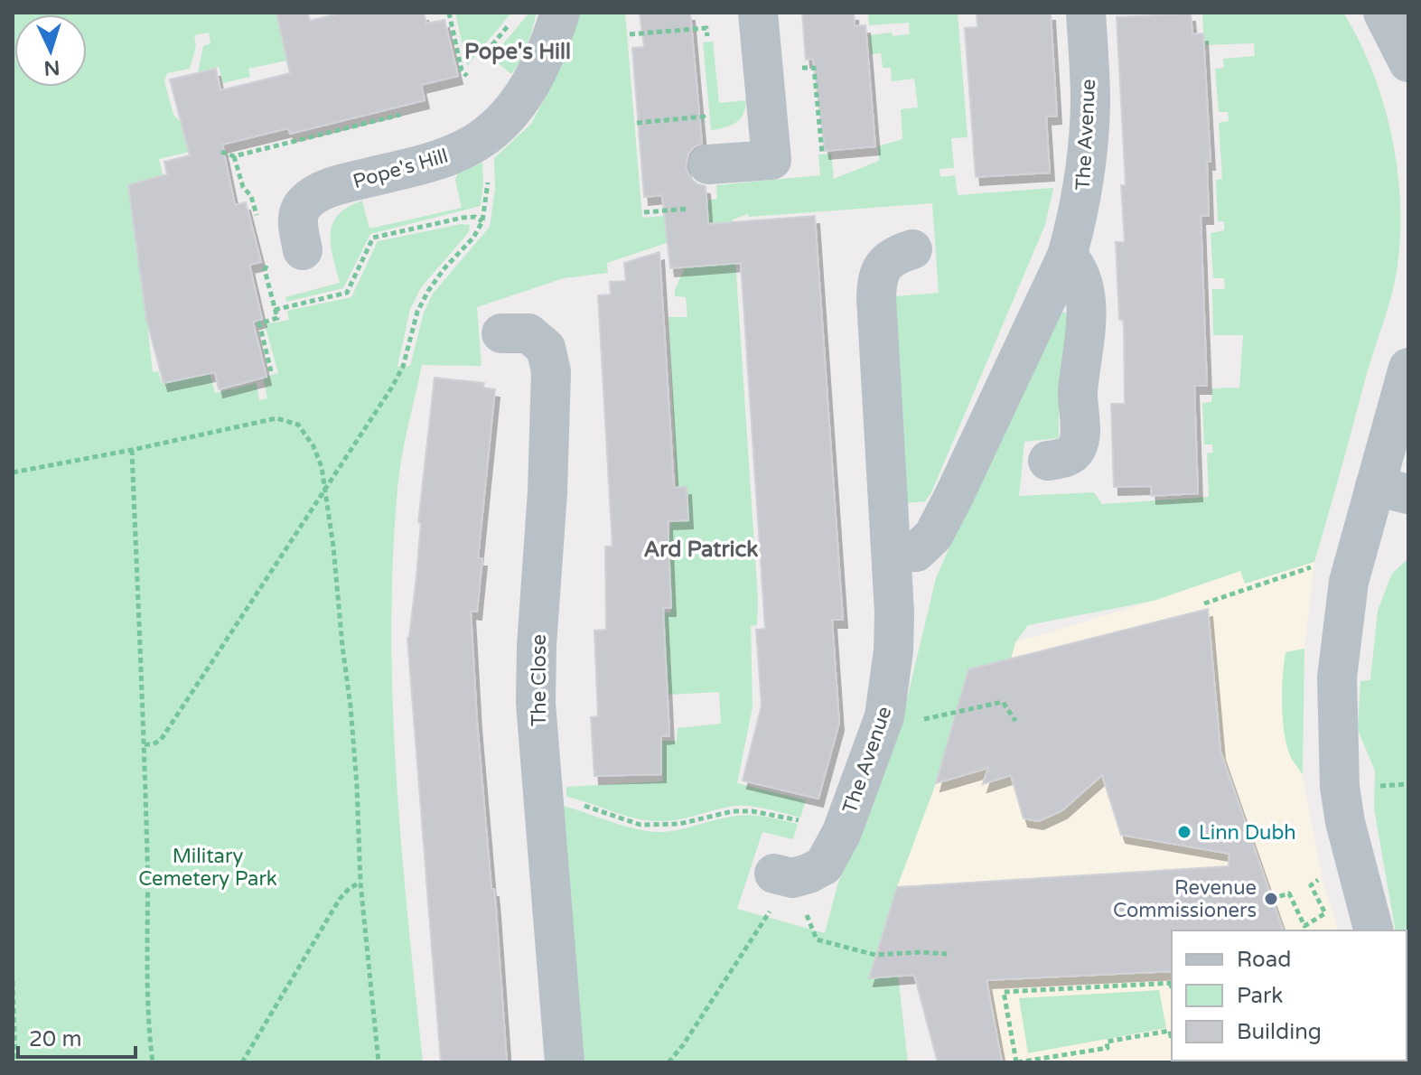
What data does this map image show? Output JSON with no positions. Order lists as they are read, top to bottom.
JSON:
{
  "streets": {
    "street": ["The Avenue", "Pope's Hill", "The Close"]
  },
  "districts": ["Pope's Hill", "Ard Patrick"],
  "parks": ["Military Cemetery Park"],
  "places": ["Linn Dubh", "Revenue Commissioners"],
  "legend": ["Road", "Park", "Building"],
  "scale_bar": "20 m",
  "north": "bottom"
}
